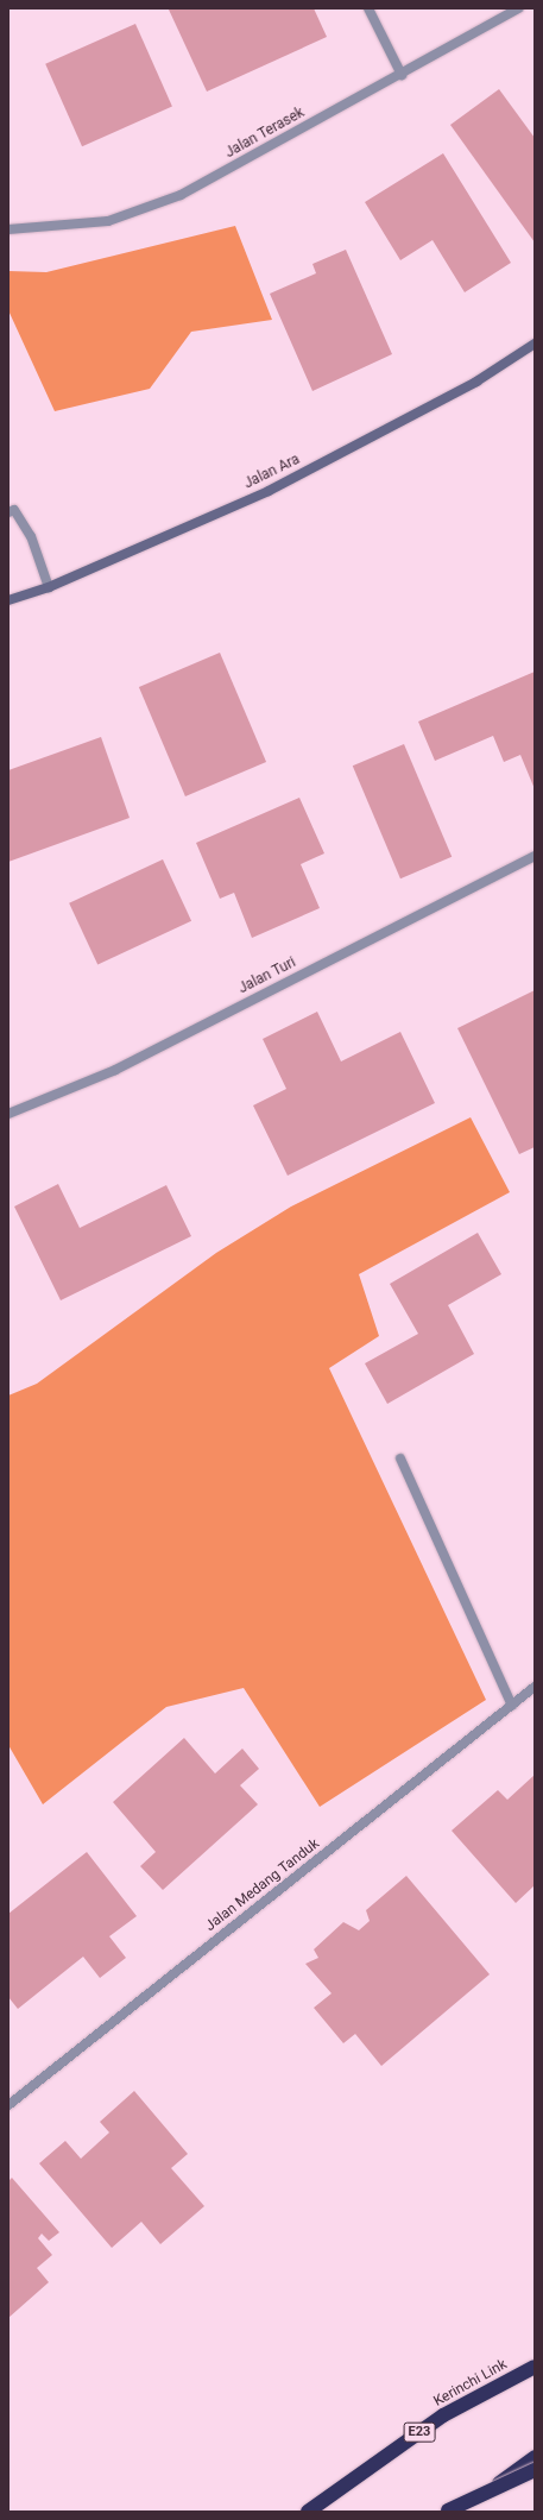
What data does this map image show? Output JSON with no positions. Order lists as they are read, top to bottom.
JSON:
{
  "streets": {
    "highway": ["Kerinchi Link", "E23"],
    "street": [
      "Jalan Terasek",
      "Jalan Ara",
      "Jalan Turi",
      "Jalan Medang Tanduk"
    ]
  }
}
